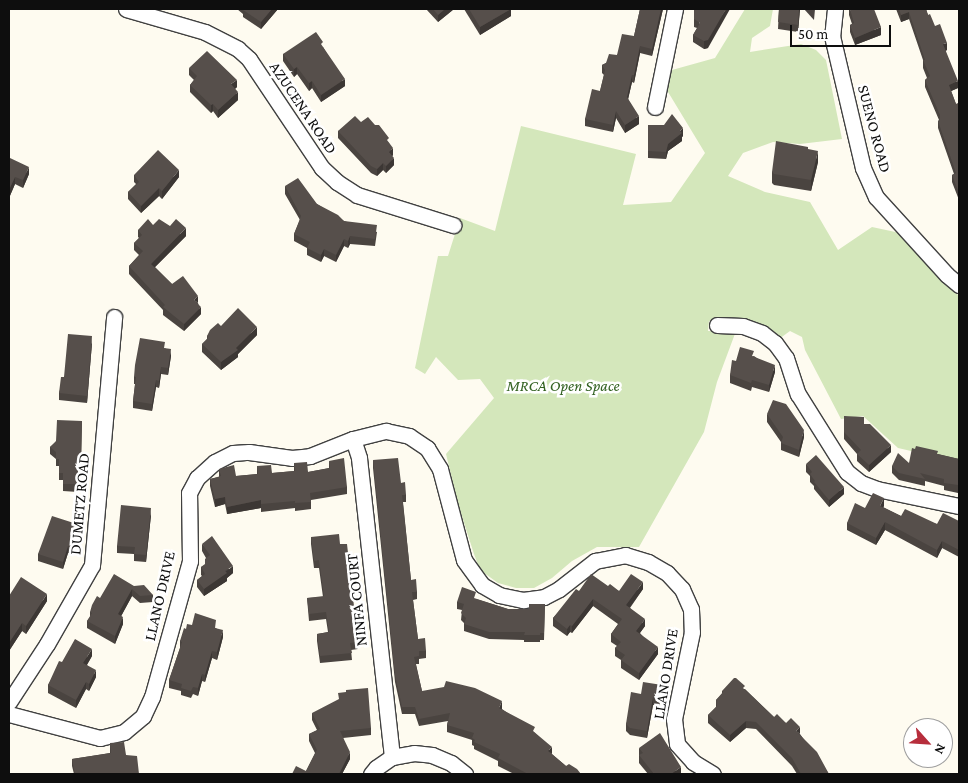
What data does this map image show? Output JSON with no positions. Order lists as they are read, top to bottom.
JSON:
{
  "streets": {
    "street": [
      "AZUCENA ROAD",
      "SUENO ROAD",
      "DUMETZ ROAD",
      "LLANO DRIVE",
      "NINFA COURT"
    ]
  },
  "crossings": [
    ["LLANO DRIVE", "NINFA COURT"]
  ],
  "parks": ["MRCA Open Space"],
  "scale_bar": "50 m",
  "north": "bottom right"
}
